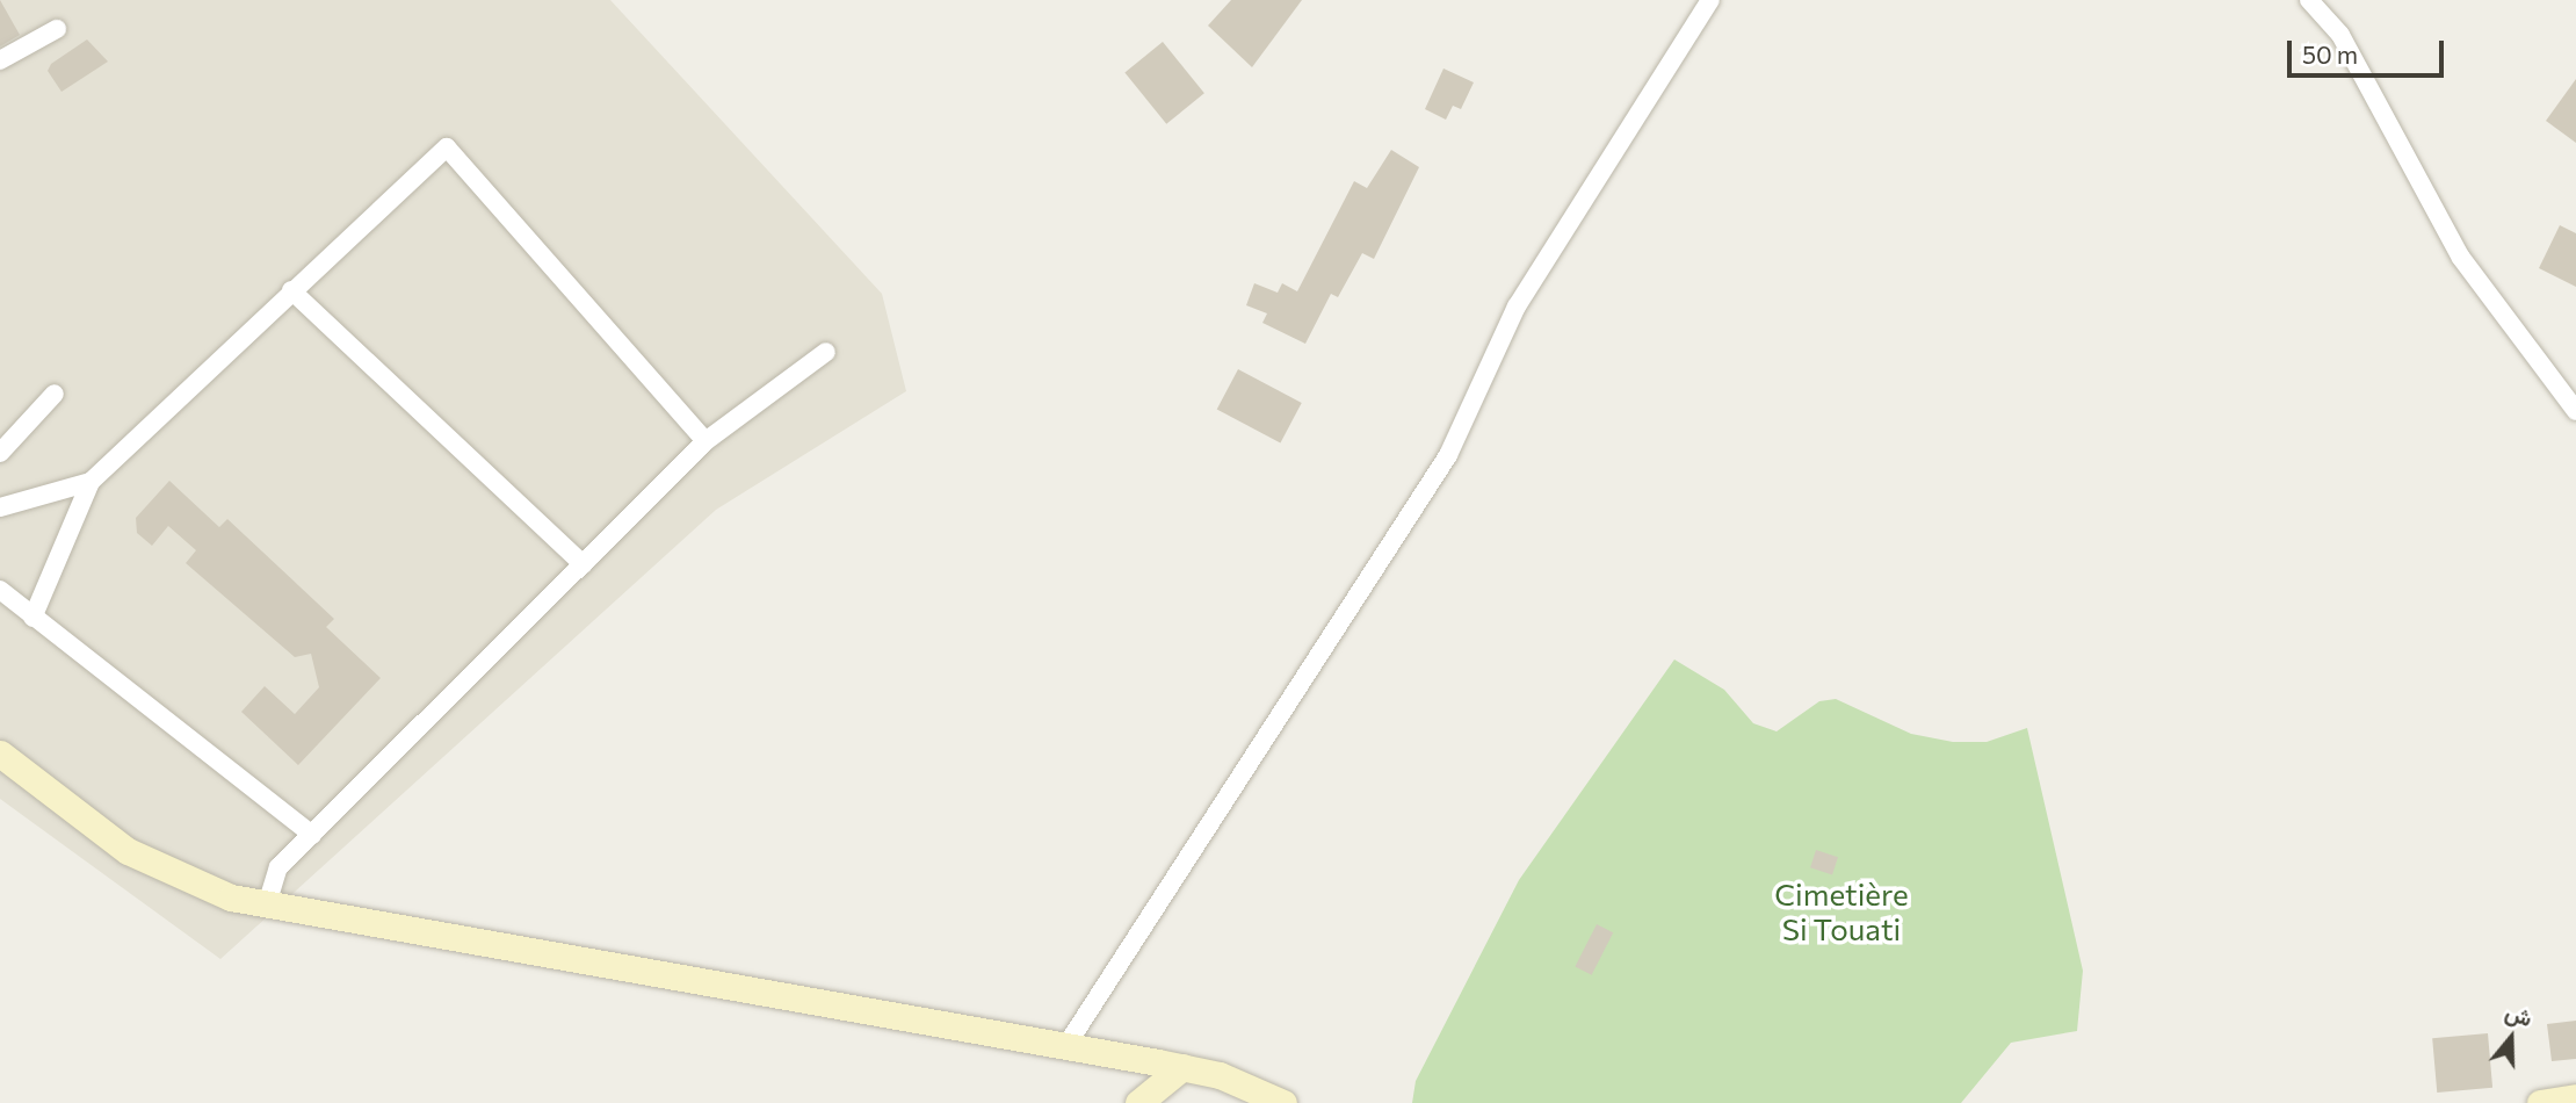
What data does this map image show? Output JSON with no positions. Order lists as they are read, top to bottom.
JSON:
{
  "parks": ["Cimetière Si Touati"],
  "scale_bar": "50 m",
  "north": "top"
}
